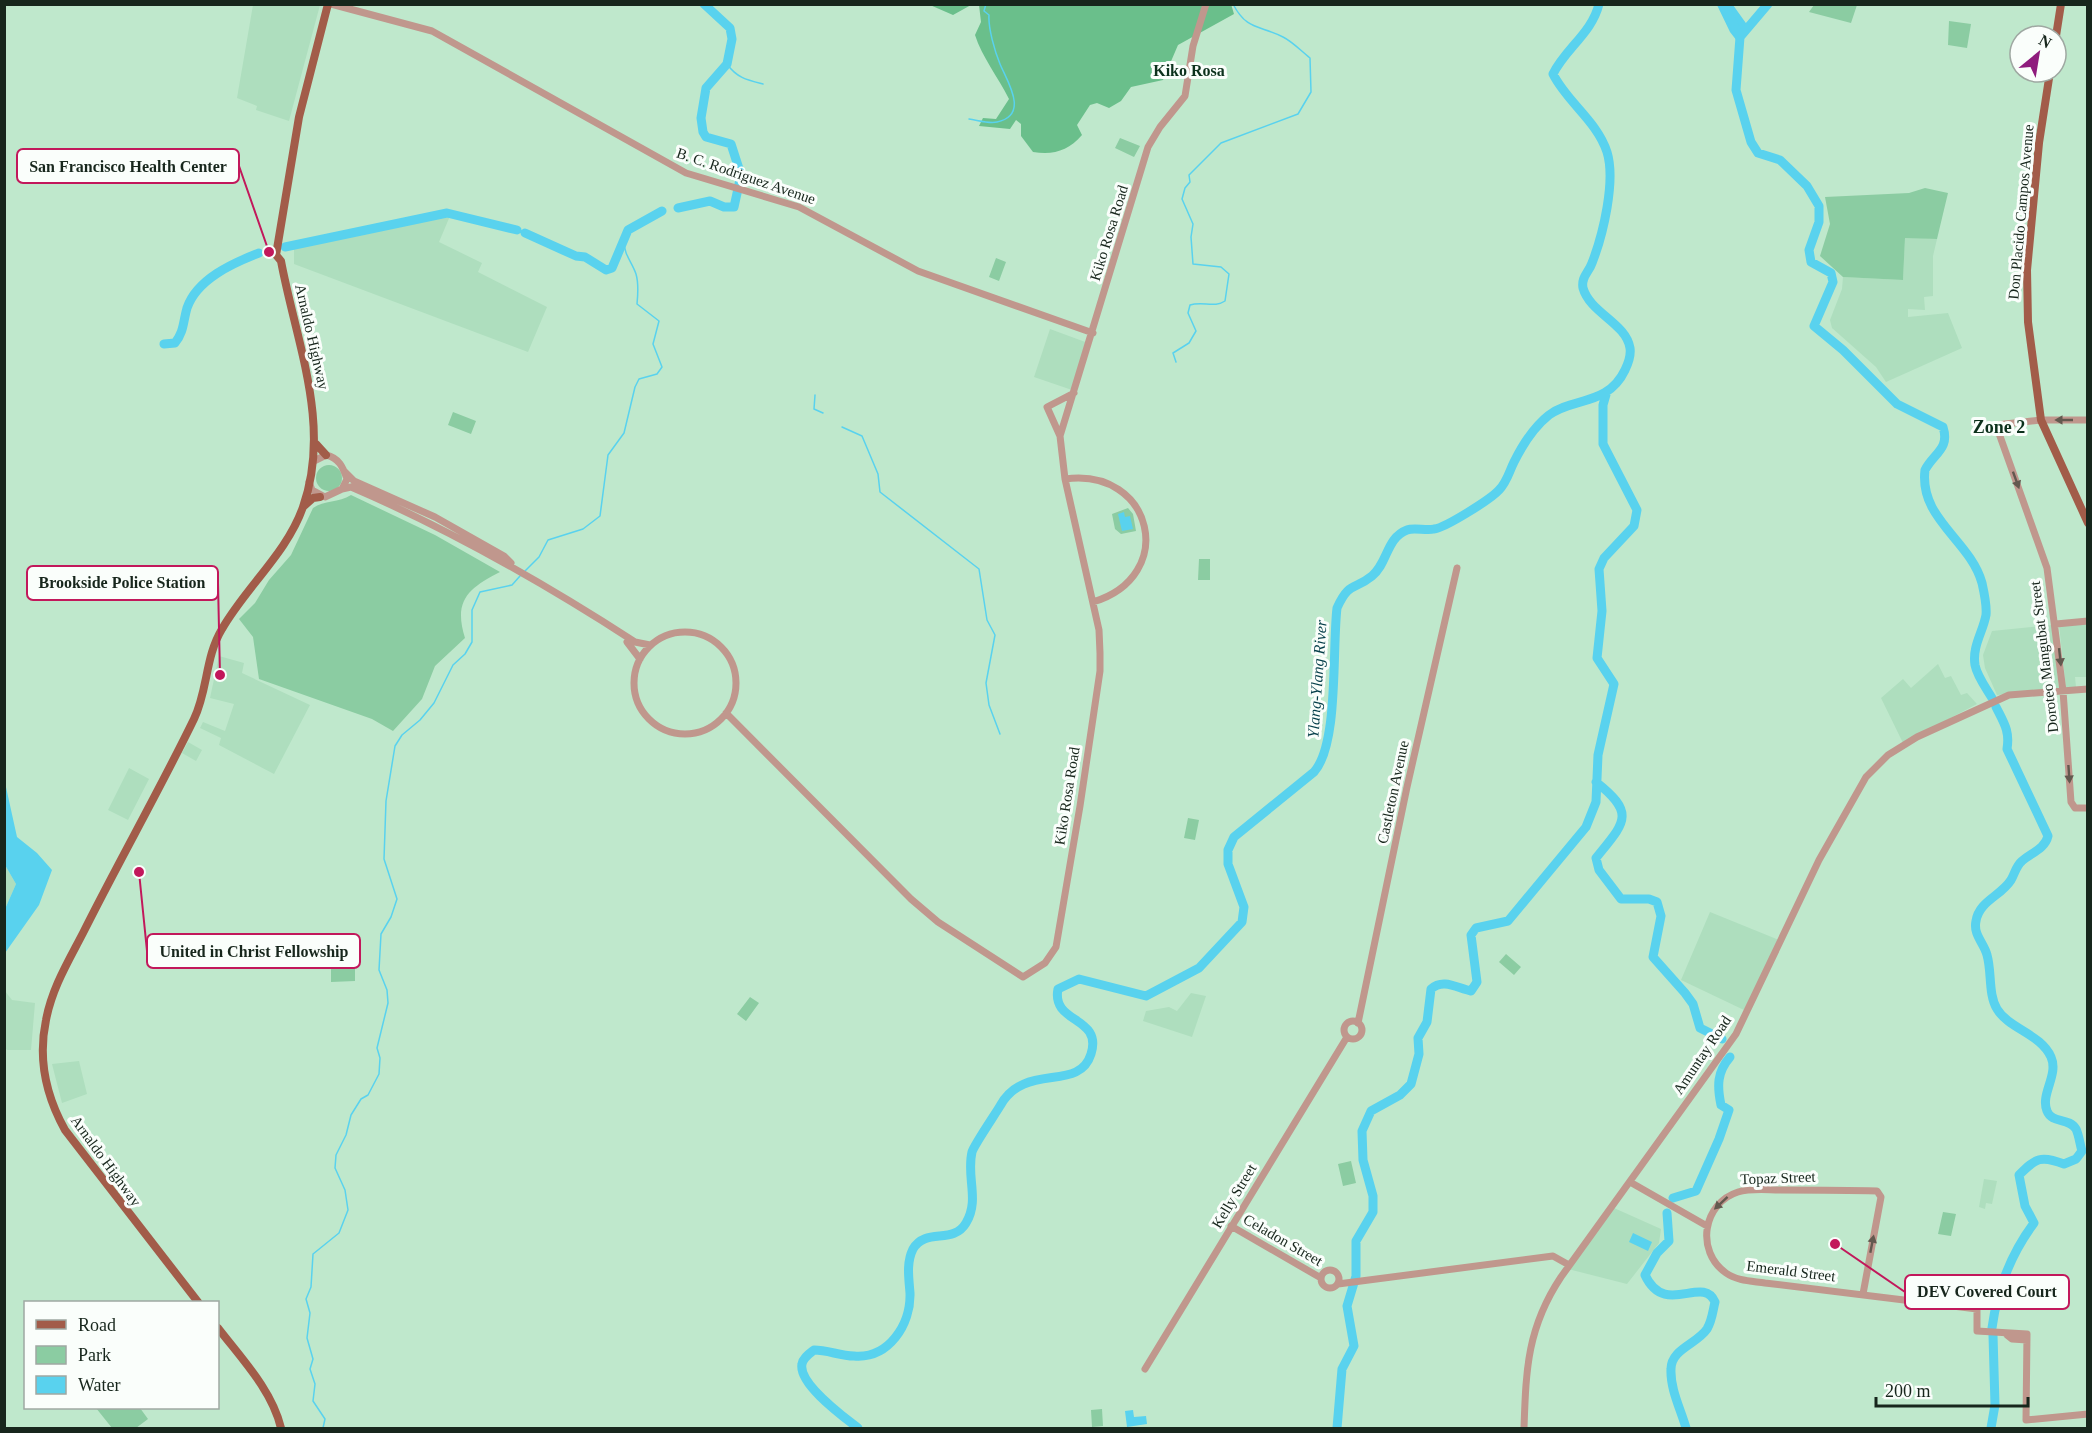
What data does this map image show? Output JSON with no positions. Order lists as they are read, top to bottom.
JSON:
{
  "streets": {
    "main road": ["Don Placido Campos Avenue", "Arnaldo Highway"],
    "street": [
      "B. C. Rodriguez Avenue",
      "Kiko Rosa Road",
      "Doroteo Mangubat Street",
      "Castleton Avenue",
      "Amuntay Road",
      "Topaz Street",
      "Kelly Street",
      "Celadon Street",
      "Emerald Street"
    ]
  },
  "crossings": [
    ["B. C. Rodriguez Avenue", "Kiko Rosa Road"],
    ["B. C. Rodriguez Avenue", "Arnaldo Highway"],
    ["Don Placido Campos Avenue", "Doroteo Mangubat Street"],
    ["Doroteo Mangubat Street", "Amuntay Road"],
    ["Castleton Avenue", "Kelly Street"],
    ["Topaz Street", "Emerald Street"],
    ["Kelly Street", "Celadon Street"]
  ],
  "one_way": ["Doroteo Mangubat Street"],
  "districts": ["Kiko Rosa", "Zone 2"],
  "water": ["Ylang-Ylang River"],
  "places": [
    "San Francisco Health Center",
    "Brookside Police Station",
    "United in Christ Fellowship",
    "DEV Covered Court"
  ],
  "legend": ["Road", "Park", "Water"],
  "scale_bar": "200 m",
  "north": "top right"
}
